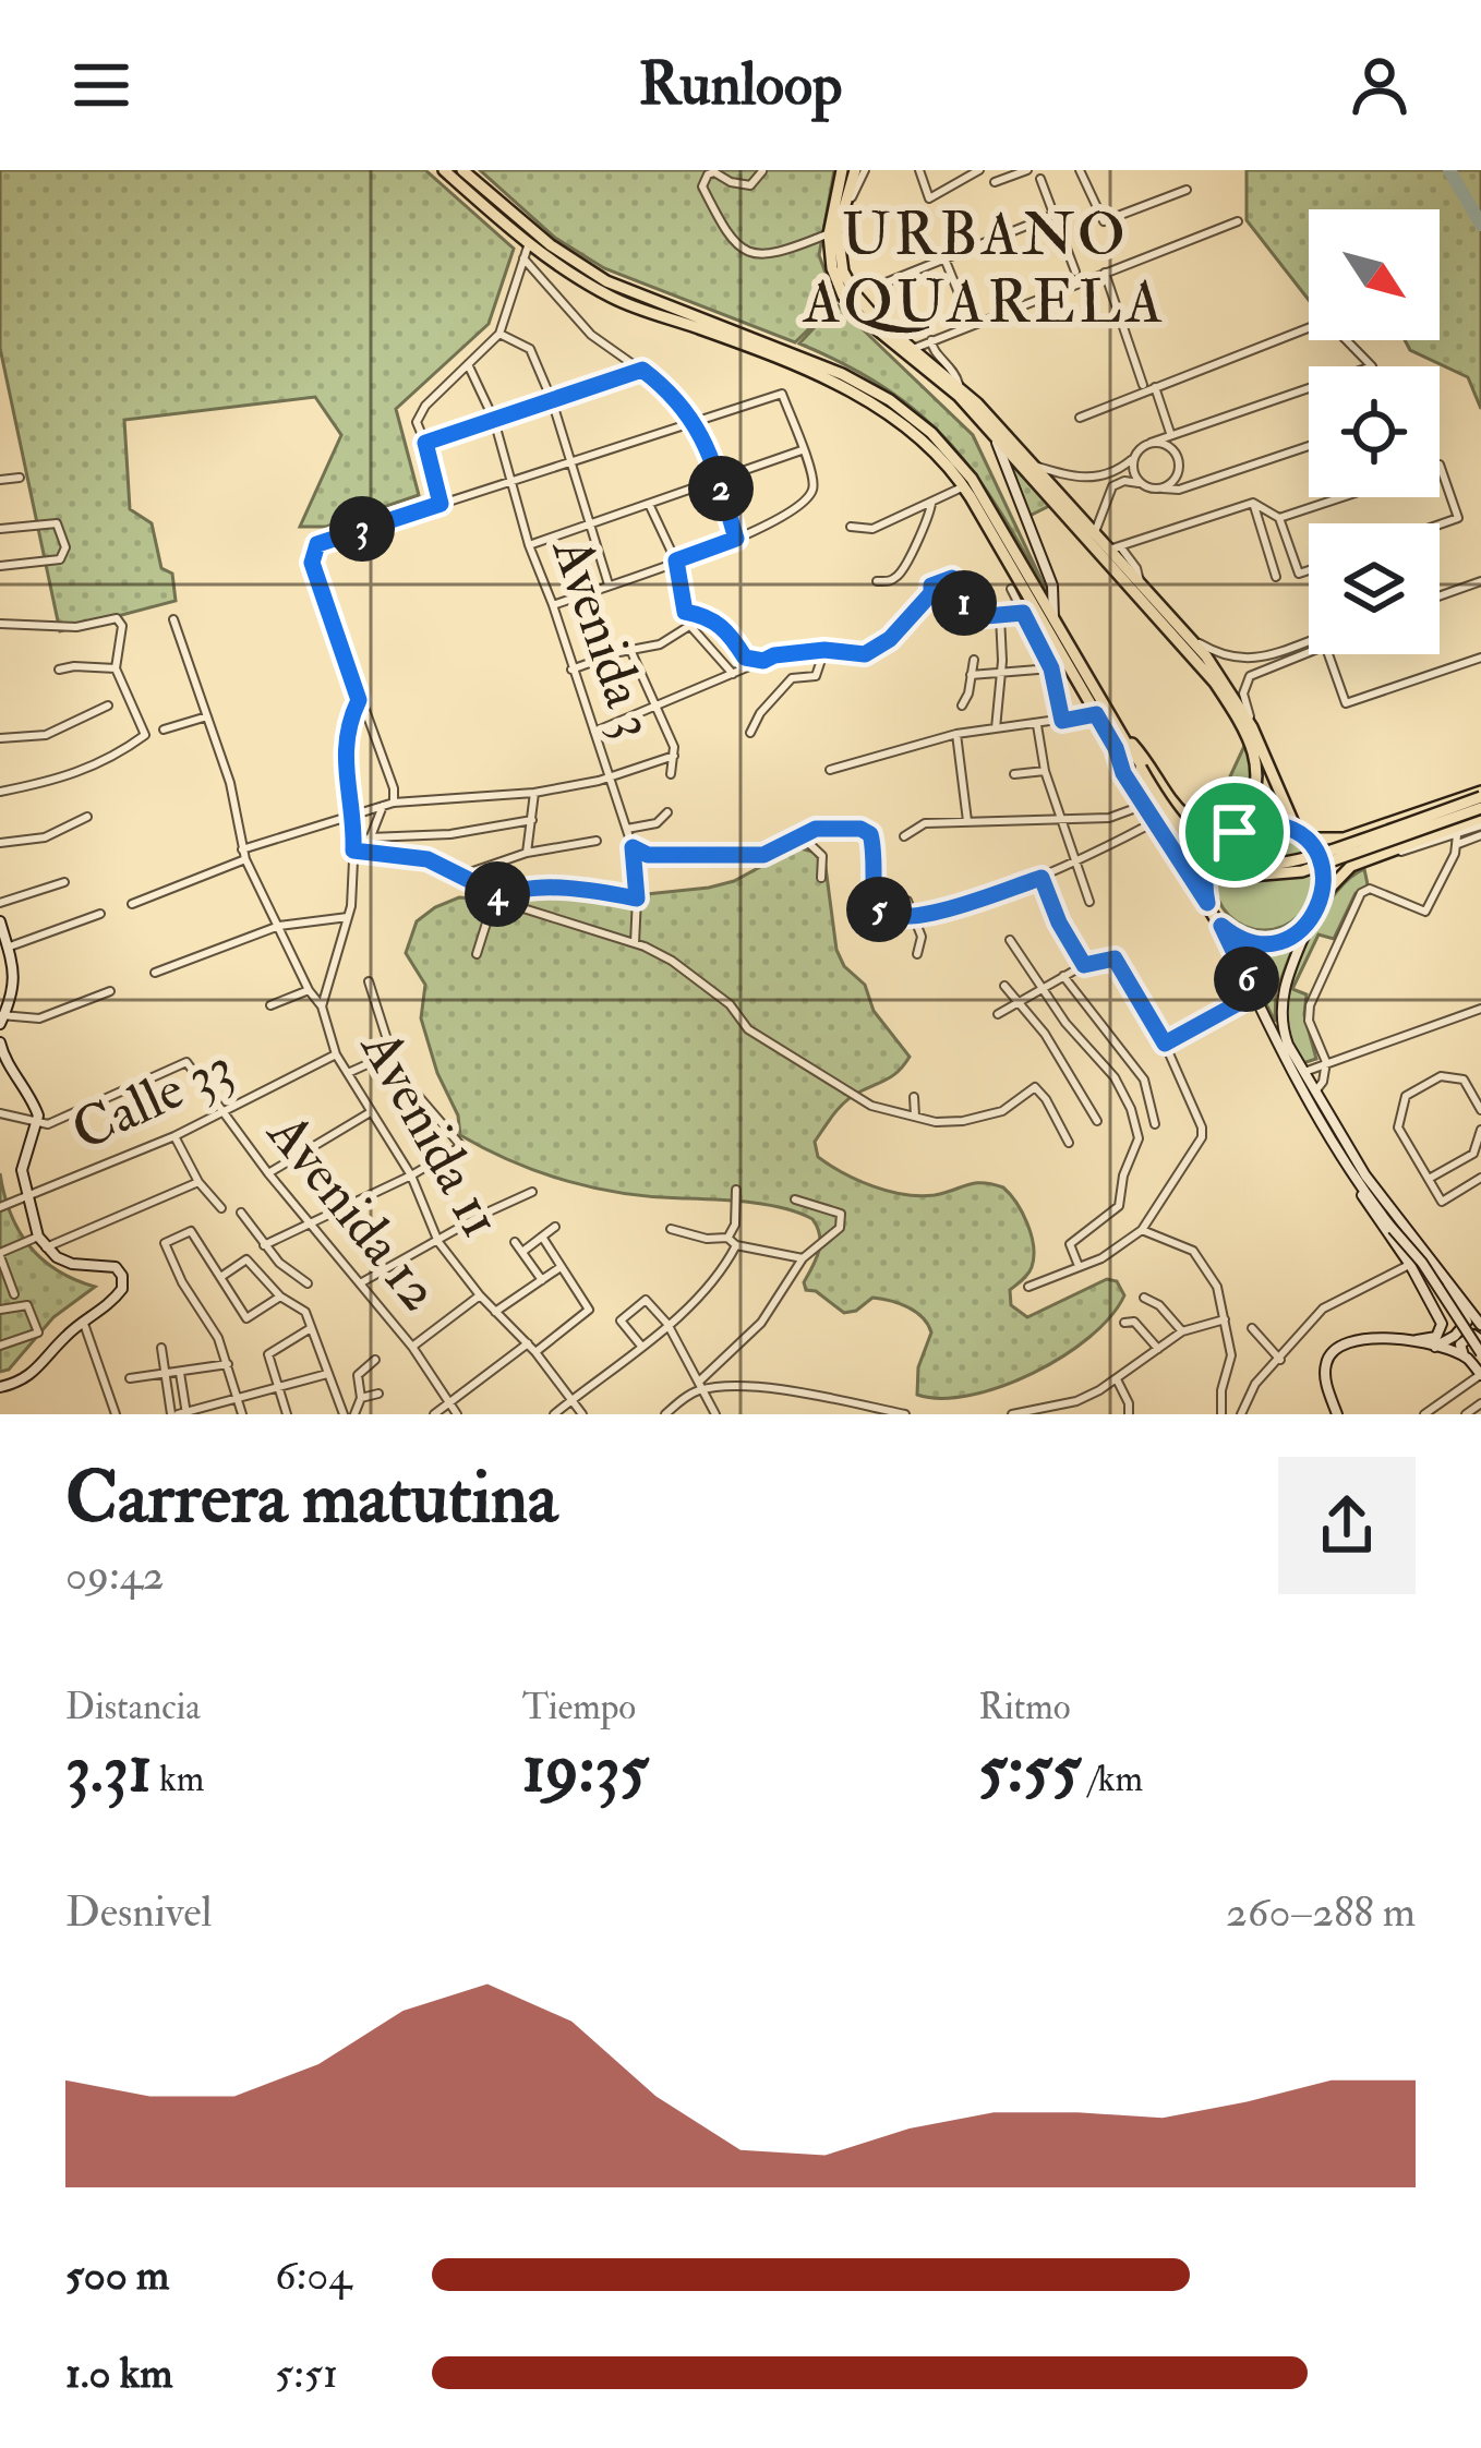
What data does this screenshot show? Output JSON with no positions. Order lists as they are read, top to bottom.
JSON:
{
  "streets": {
    "street": [
      "Avenida 3",
      "Calle 33",
      "Avenida 11",
      "Avenida 12"
    ]
  },
  "crossings": [
    ["Calle 33", "Avenida 11"],
    ["Calle 33", "Avenida 12"]
  ],
  "districts": ["URBANO AQUARELA"],
  "north": "bottom right",
  "page": {
    "header": "Runloop",
    "pins": [
      "2",
      "3",
      "1",
      "4",
      "5",
      "6"
    ],
    "heading": ["Carrera matutina", "09:42"],
    "stats": [
      ["Distancia", "3.31 km"],
      ["Tiempo", "19:35"],
      ["Ritmo", "5:55 /km"]
    ],
    "chart": ["Desnivel", "260–288 m"],
    "list": [
      {
        "name": "500 m",
        "note": "6:04"
      },
      {
        "name": "1.0 km",
        "note": "5:51"
      }
    ]
  }
}
